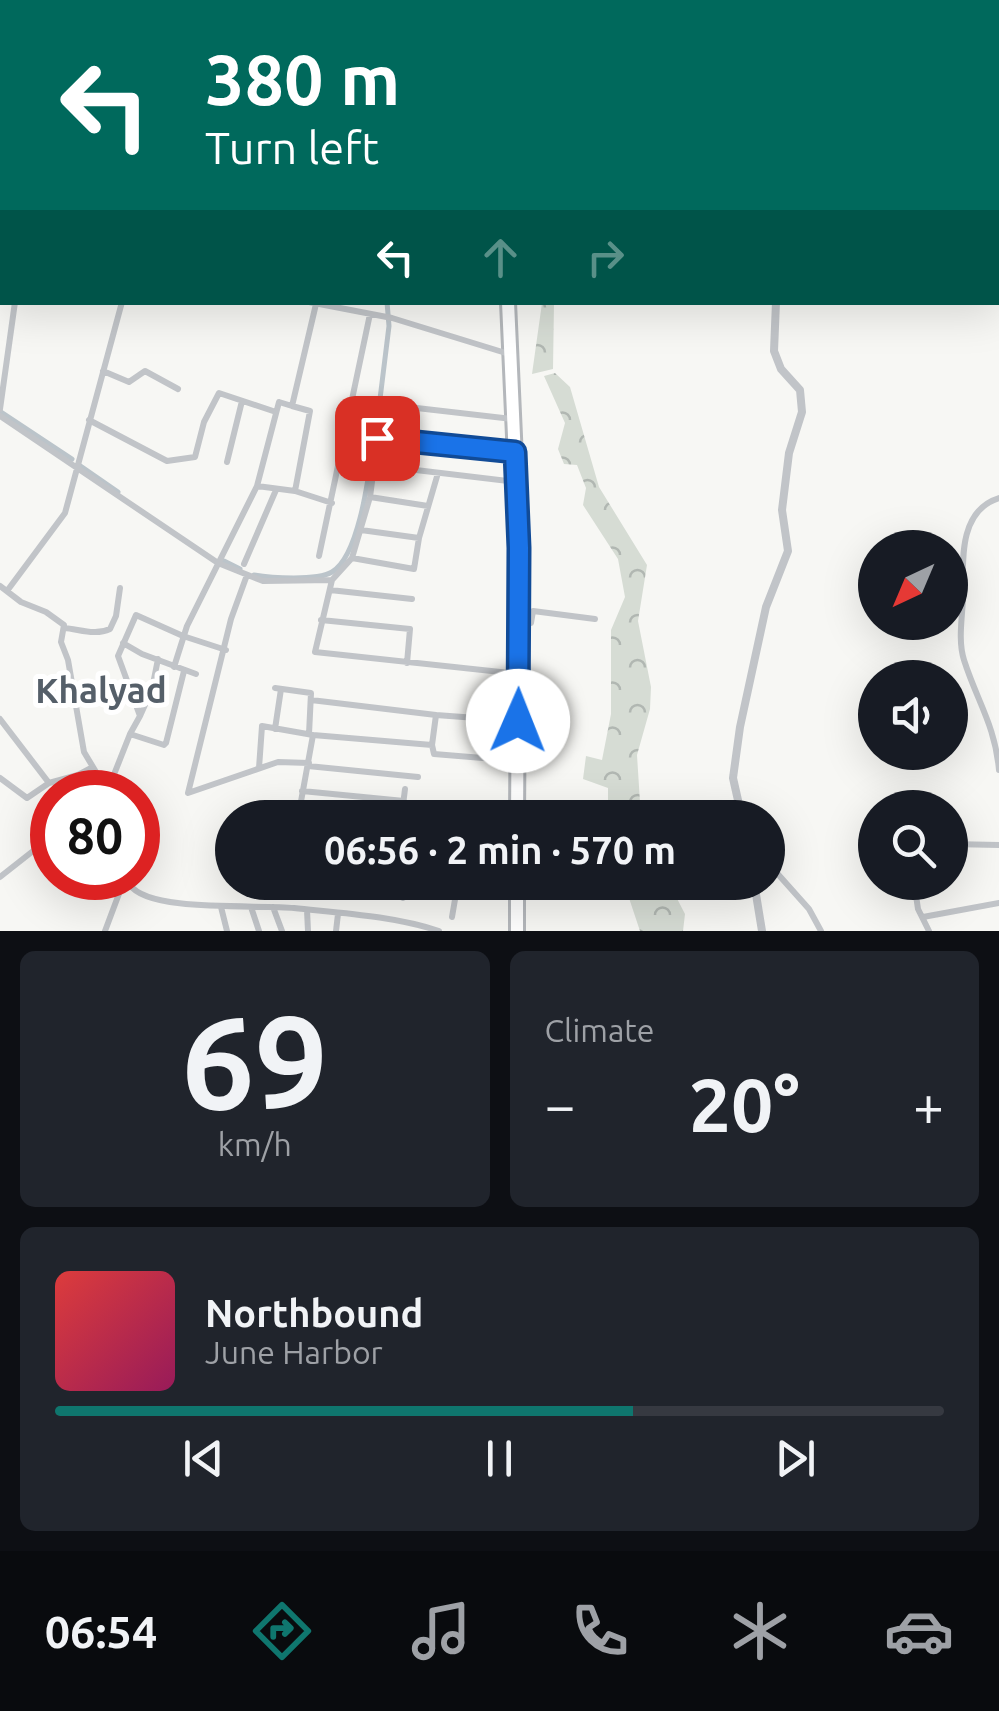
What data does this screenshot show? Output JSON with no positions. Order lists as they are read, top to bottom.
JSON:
{
  "districts": ["Khalyad"],
  "north": "bottom left",
  "page": {
    "turn": ["380 m", "Turn left"],
    "limit": "80",
    "trip": "06:56 · 2 min · 570 m",
    "tile": [
      ["69", "km/h"],
      "Climate"
    ],
    "heat": ["−", "20°", "+"],
    "song": ["Northbound", "June Harbor"],
    "tabs": "06:54"
  }
}
